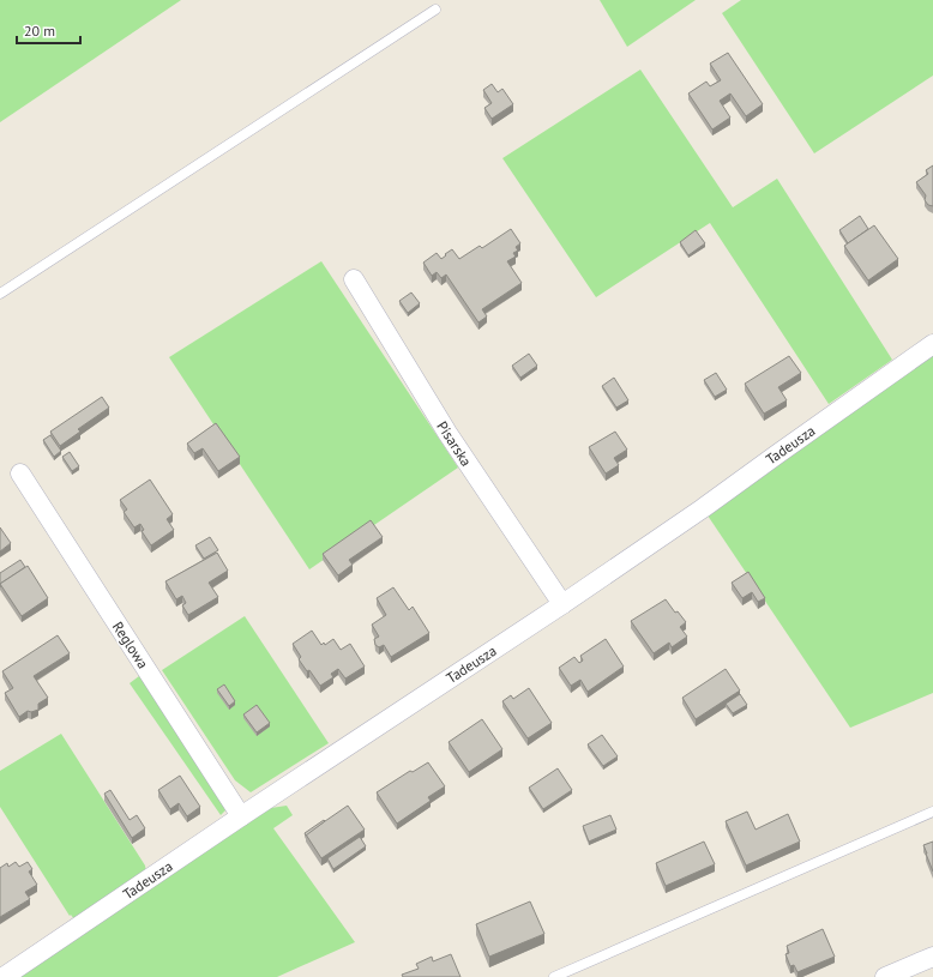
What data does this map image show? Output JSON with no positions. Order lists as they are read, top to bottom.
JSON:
{
  "streets": {
    "street": ["Pisarska", "Tadeusza", "Reglowa"]
  },
  "crossings": [
    ["Pisarska", "Tadeusza"],
    ["Tadeusza", "Reglowa"]
  ],
  "scale_bar": "20 m"
}
